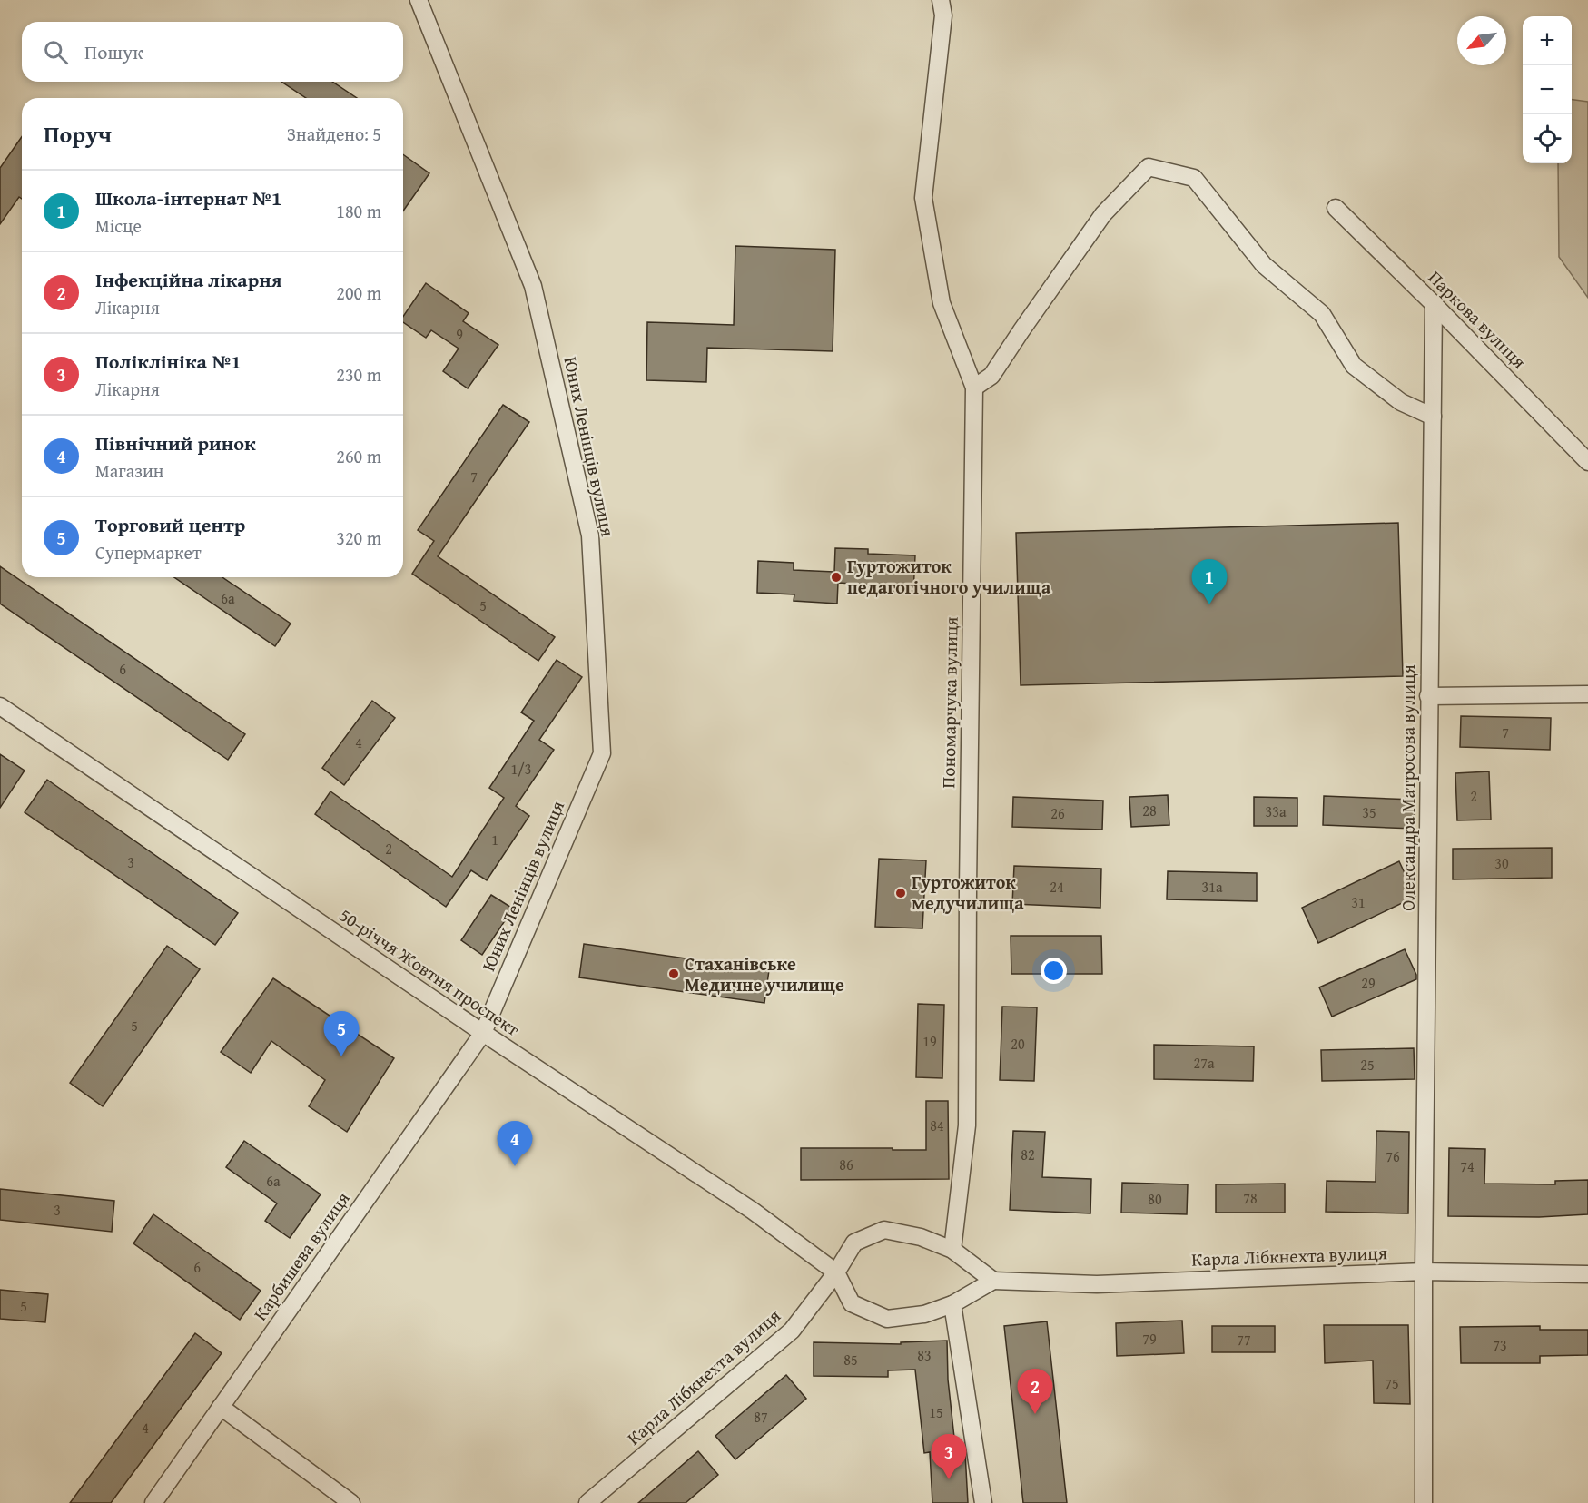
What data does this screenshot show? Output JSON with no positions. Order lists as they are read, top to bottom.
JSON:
{
  "streets": {
    "street": [
      "Паркова вулиця",
      "Юних Ленінців вулиця",
      "Пономарчука вулиця",
      "Олександра Матросова вулиця",
      "50-річчя Жовтня проспект",
      "Карбишева вулиця",
      "Карла Лібкнехта вулиця"
    ]
  },
  "crossings": [
    ["Паркова вулиця", "Олександра Матросова вулиця"],
    ["Юних Ленінців вулиця", "50-річчя Жовтня проспект"],
    ["Юних Ленінців вулиця", "Карбишева вулиця"],
    ["Пономарчука вулиця", "Карла Лібкнехта вулиця"],
    ["Олександра Матросова вулиця", "Карла Лібкнехта вулиця"],
    ["50-річчя Жовтня проспект", "Карбишева вулиця"],
    ["50-річчя Жовтня проспект", "Карла Лібкнехта вулиця"]
  ],
  "places": ["Гуртожиток педагогічного училища", "Гуртожиток медучилища", "Стаханівське Медичне училище"],
  "house_numbers": [
    "9",
    "7",
    "6а",
    "5",
    "6",
    "7",
    "4",
    "1/3",
    "2",
    "28",
    "33а",
    "35",
    "26",
    "1",
    "2",
    "3",
    "30",
    "24",
    "31а",
    "31",
    "29",
    "5",
    "19",
    "20",
    "27а",
    "25",
    "84",
    "82",
    "76",
    "86",
    "74",
    "6а",
    "78",
    "80",
    "3",
    "6",
    "5",
    "79",
    "77",
    "73",
    "83",
    "85",
    "75",
    "15",
    "87",
    "4"
  ],
  "north": "bottom left",
  "page": {
    "map_buttons": ["+", "−"],
    "search": "Пошук",
    "heading": ["Поруч", "Знайдено: 5"],
    "list": [
      {
        "mark": "1",
        "name": "Школа-інтернат №1",
        "note": "Місце",
        "value": "180 m"
      },
      {
        "mark": "2",
        "name": "Інфекційна лікарня",
        "note": "Лікарня",
        "value": "200 m"
      },
      {
        "mark": "3",
        "name": "Поліклініка №1",
        "note": "Лікарня",
        "value": "230 m"
      },
      {
        "mark": "4",
        "name": "Північний ринок",
        "note": "Магазин",
        "value": "260 m"
      },
      {
        "mark": "5",
        "name": "Торговий центр",
        "note": "Супермаркет",
        "value": "320 m"
      }
    ],
    "pins": [
      "1",
      "5",
      "4",
      "2",
      "3"
    ]
  }
}
